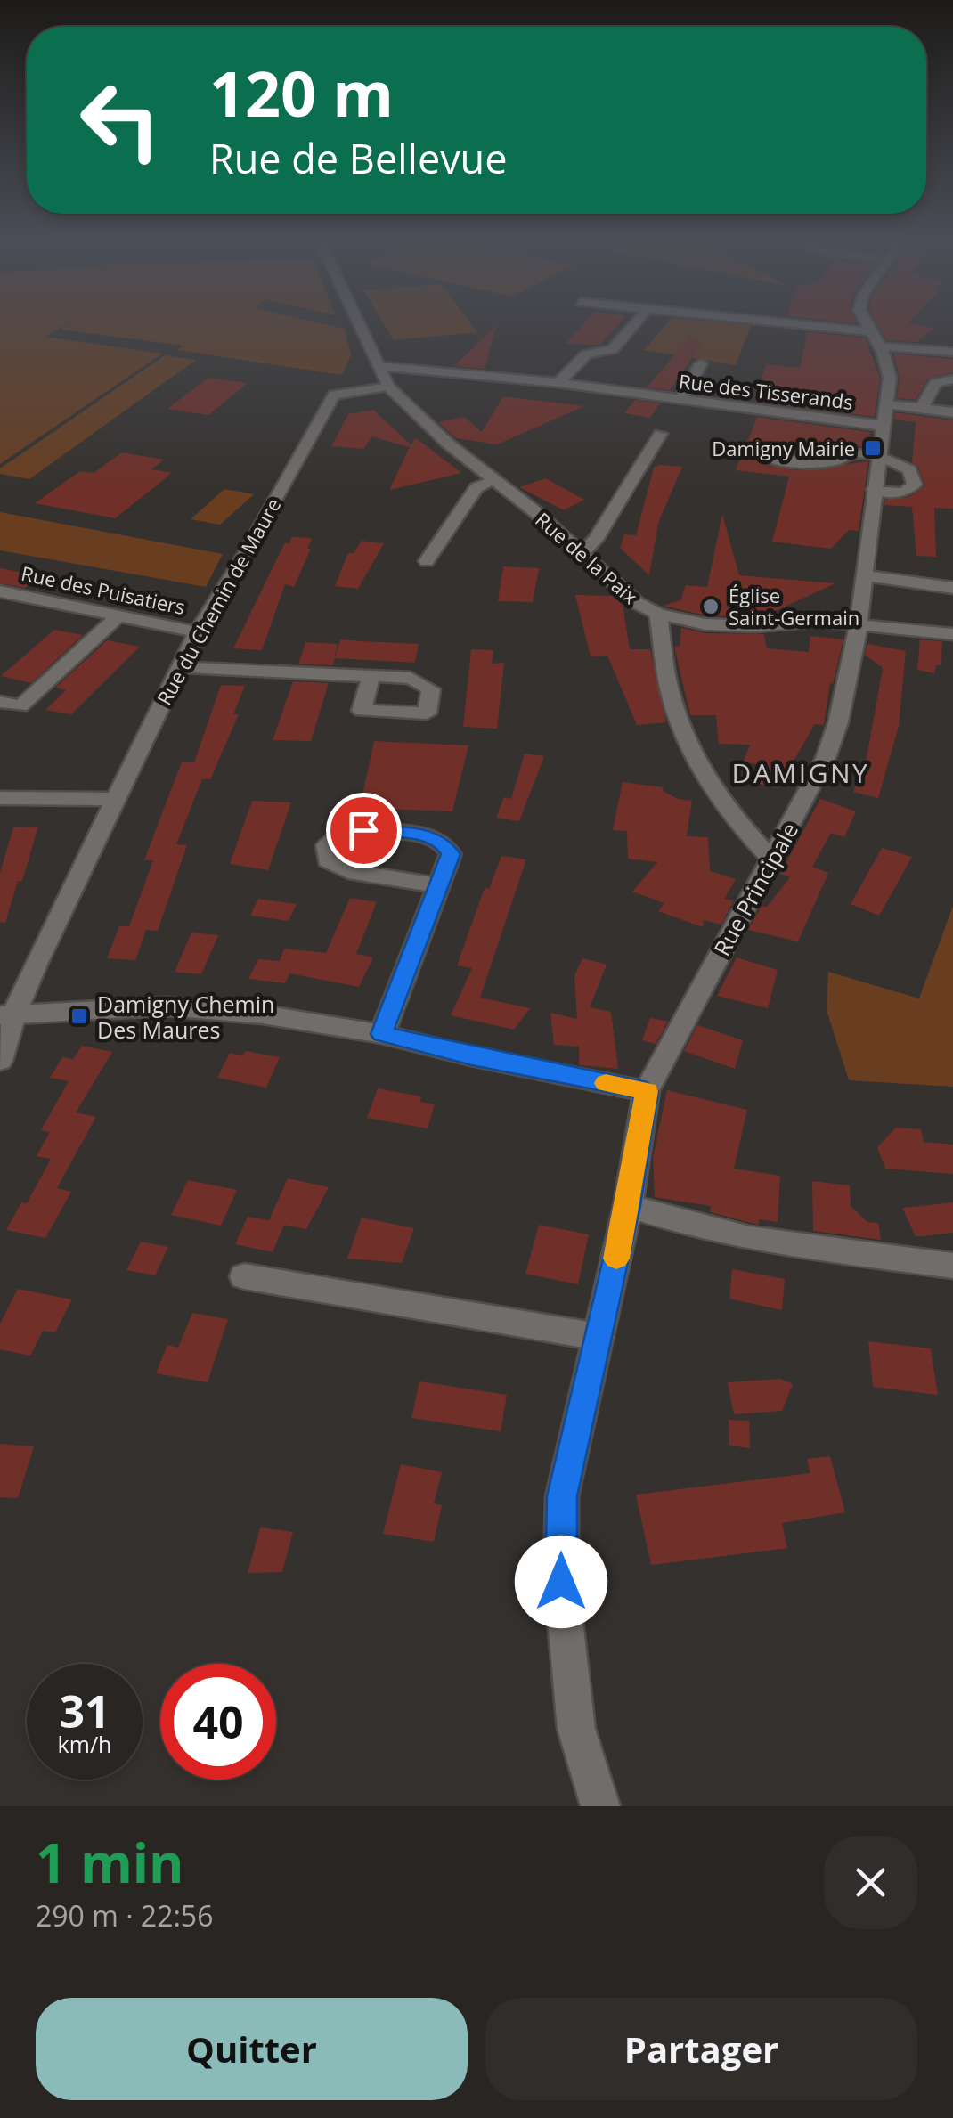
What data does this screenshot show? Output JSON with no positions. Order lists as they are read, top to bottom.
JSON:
{
  "streets": {
    "street": [
      "Rue des Tisserands",
      "Rue de la Paix",
      "Rue des Puisatiers",
      "Rue du Chemin de Maure",
      "Rue Principale"
    ]
  },
  "crossings": [
    ["Rue des Tisserands", "Rue Principale"],
    ["Rue de la Paix", "Rue du Chemin de Maure"],
    ["Rue de la Paix", "Rue Principale"],
    ["Rue des Puisatiers", "Rue du Chemin de Maure"]
  ],
  "districts": ["DAMIGNY"],
  "places": {
    "transit": ["Damigny Mairie", "Damigny Chemin Des Maures"],
    "other": ["Église Saint-Germain"]
  },
  "page": {
    "turn": ["120 m", "Rue de Bellevue"],
    "speed": "31 km/h",
    "limit": "40",
    "heading": ["1 min", "290 m · 22:56"],
    "buttons": ["Quitter", "Partager"]
  }
}
